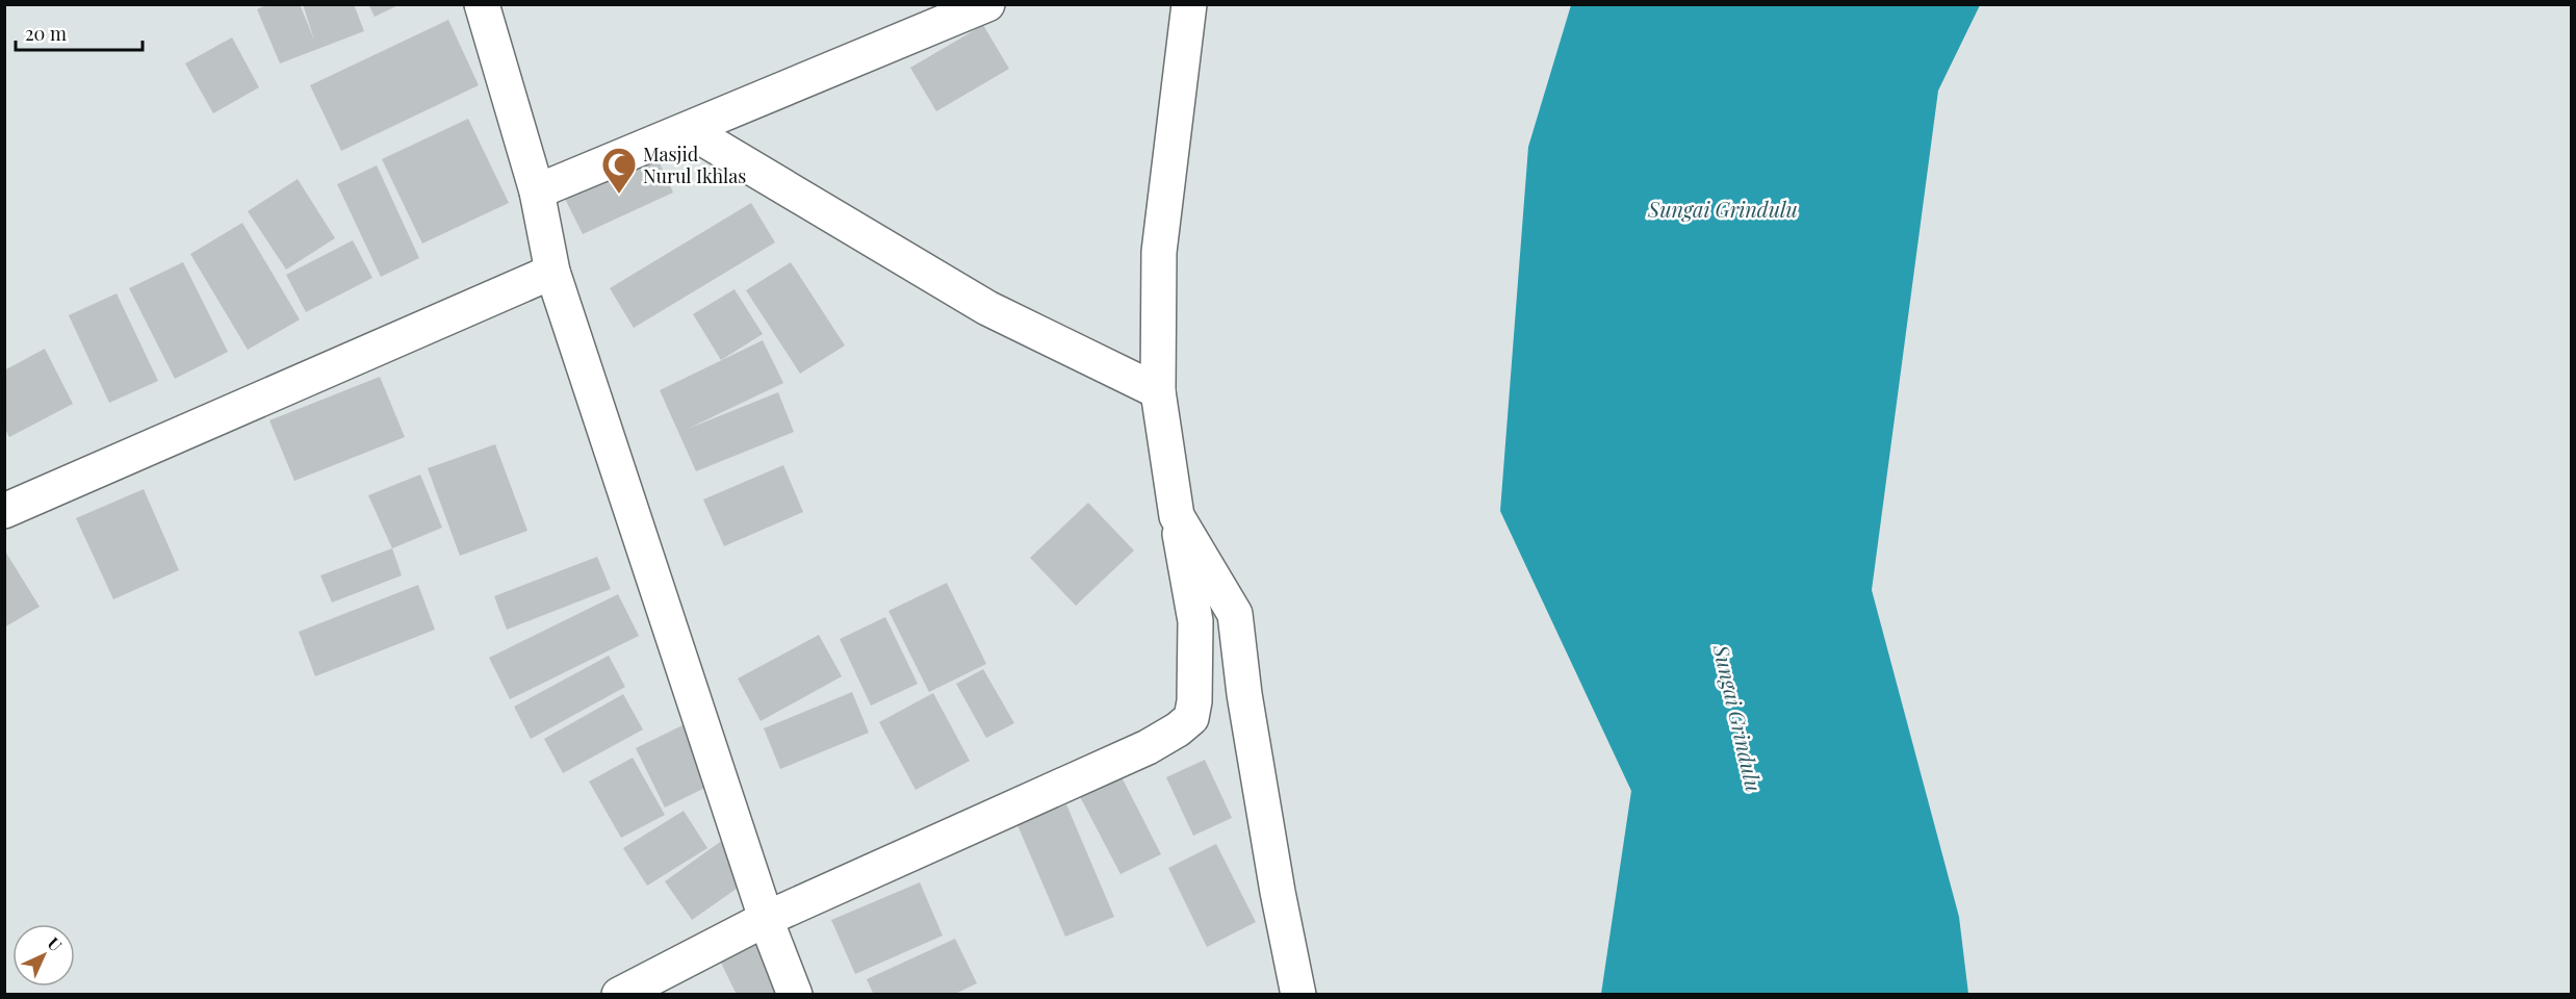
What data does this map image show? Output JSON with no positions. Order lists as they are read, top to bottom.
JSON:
{
  "water": ["Sungai Grindulu"],
  "places": {
    "mosque": ["Masjid Nurul Ikhlas"]
  },
  "scale_bar": "20 m",
  "north": "top right"
}
